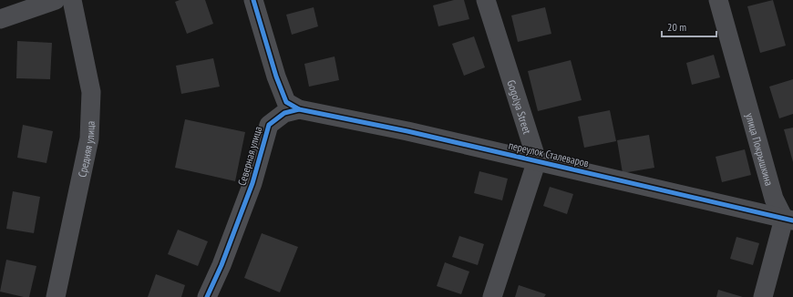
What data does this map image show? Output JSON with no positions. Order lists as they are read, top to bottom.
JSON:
{
  "streets": {
    "street": [
      "Gogolya Street",
      "Средняя улица",
      "улица Покрышкина",
      "переулок Сталеваров",
      "Северная улица"
    ]
  },
  "crossings": [
    ["Gogolya Street", "переулок Сталеваров"],
    ["улица Покрышкина", "переулок Сталеваров"],
    ["переулок Сталеваров", "Северная улица"]
  ],
  "scale_bar": "20 m"
}
